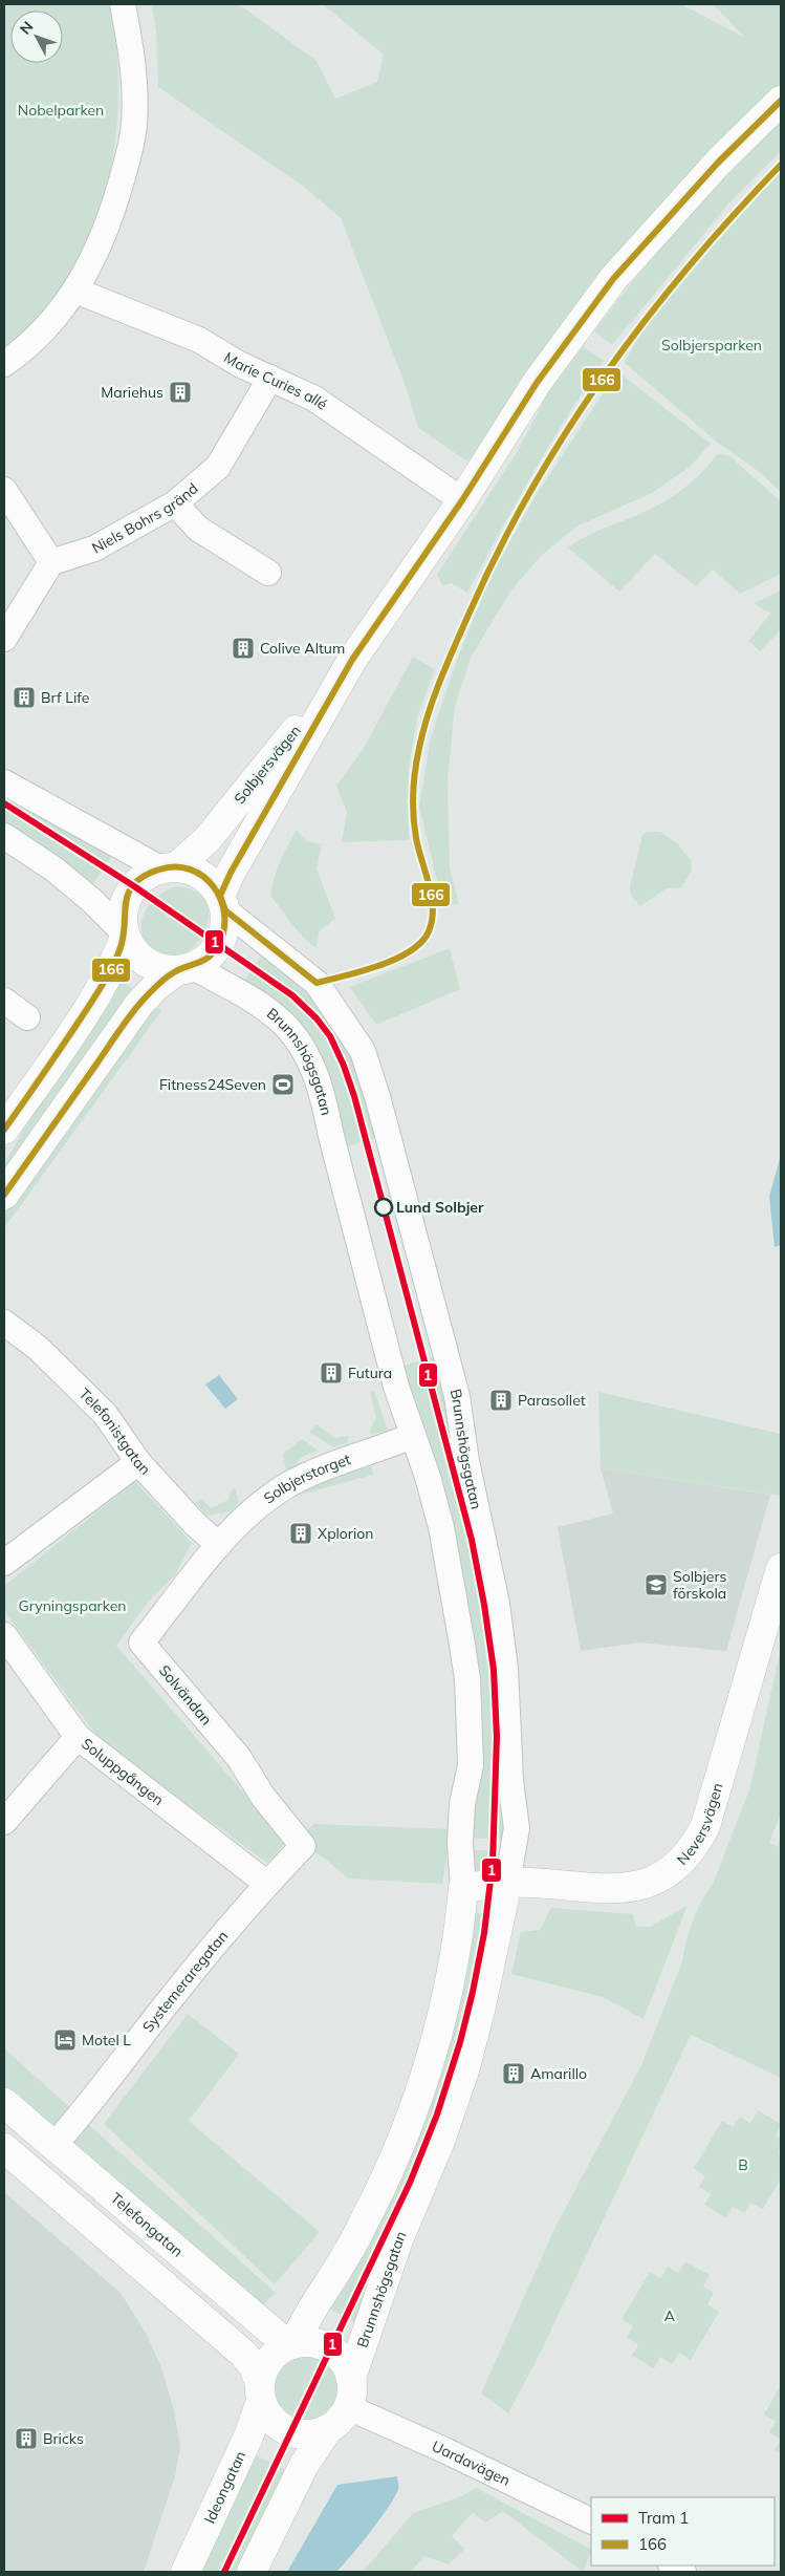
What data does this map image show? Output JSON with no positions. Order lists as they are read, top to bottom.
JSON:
{
  "streets": {
    "street": [
      "Marie Curies allé",
      "Niels Bohrs gränd",
      "Solbjersvägen",
      "Brunnshögsgatan",
      "Telefonistgatan",
      "Solbjerstorget",
      "Solvändan",
      "Soluppgången",
      "Neversvägen",
      "Systemeraregatan",
      "Telefongatan",
      "Uardavägen",
      "Ideongatan"
    ]
  },
  "crossings": [
    ["Marie Curies allé", "Niels Bohrs gränd"],
    ["Marie Curies allé", "Solbjersvägen"],
    ["Solbjersvägen", "Brunnshögsgatan"],
    ["Brunnshögsgatan", "Solbjerstorget"],
    ["Brunnshögsgatan", "Neversvägen"],
    ["Brunnshögsgatan", "Telefongatan"],
    ["Brunnshögsgatan", "Uardavägen"],
    ["Brunnshögsgatan", "Ideongatan"],
    ["Telefonistgatan", "Solbjerstorget"],
    ["Telefonistgatan", "Solvändan"],
    ["Solbjerstorget", "Solvändan"],
    ["Solvändan", "Systemeraregatan"],
    ["Soluppgången", "Systemeraregatan"],
    ["Systemeraregatan", "Telefongatan"],
    ["Telefongatan", "Uardavägen"],
    ["Telefongatan", "Ideongatan"],
    ["Uardavägen", "Ideongatan"]
  ],
  "parks": [
    "Nobelparken",
    "Solbjersparken",
    "Gryningsparken",
    "B",
    "A"
  ],
  "places": {
    "building": [
      "Mariehus",
      "Colive Altum",
      "Brf Life",
      "Futura",
      "Parasollet",
      "Xplorion",
      "Amarillo",
      "Bricks"
    ],
    "sports": ["Fitness24Seven"],
    "other": ["Lund Solbjer"],
    "school or university": ["Solbjers förskola"],
    "hotel": ["Motel L"]
  },
  "lines": ["transit line 166", "tram line 1"],
  "legend": ["Tram 1", "166"],
  "north": "top left"
}
